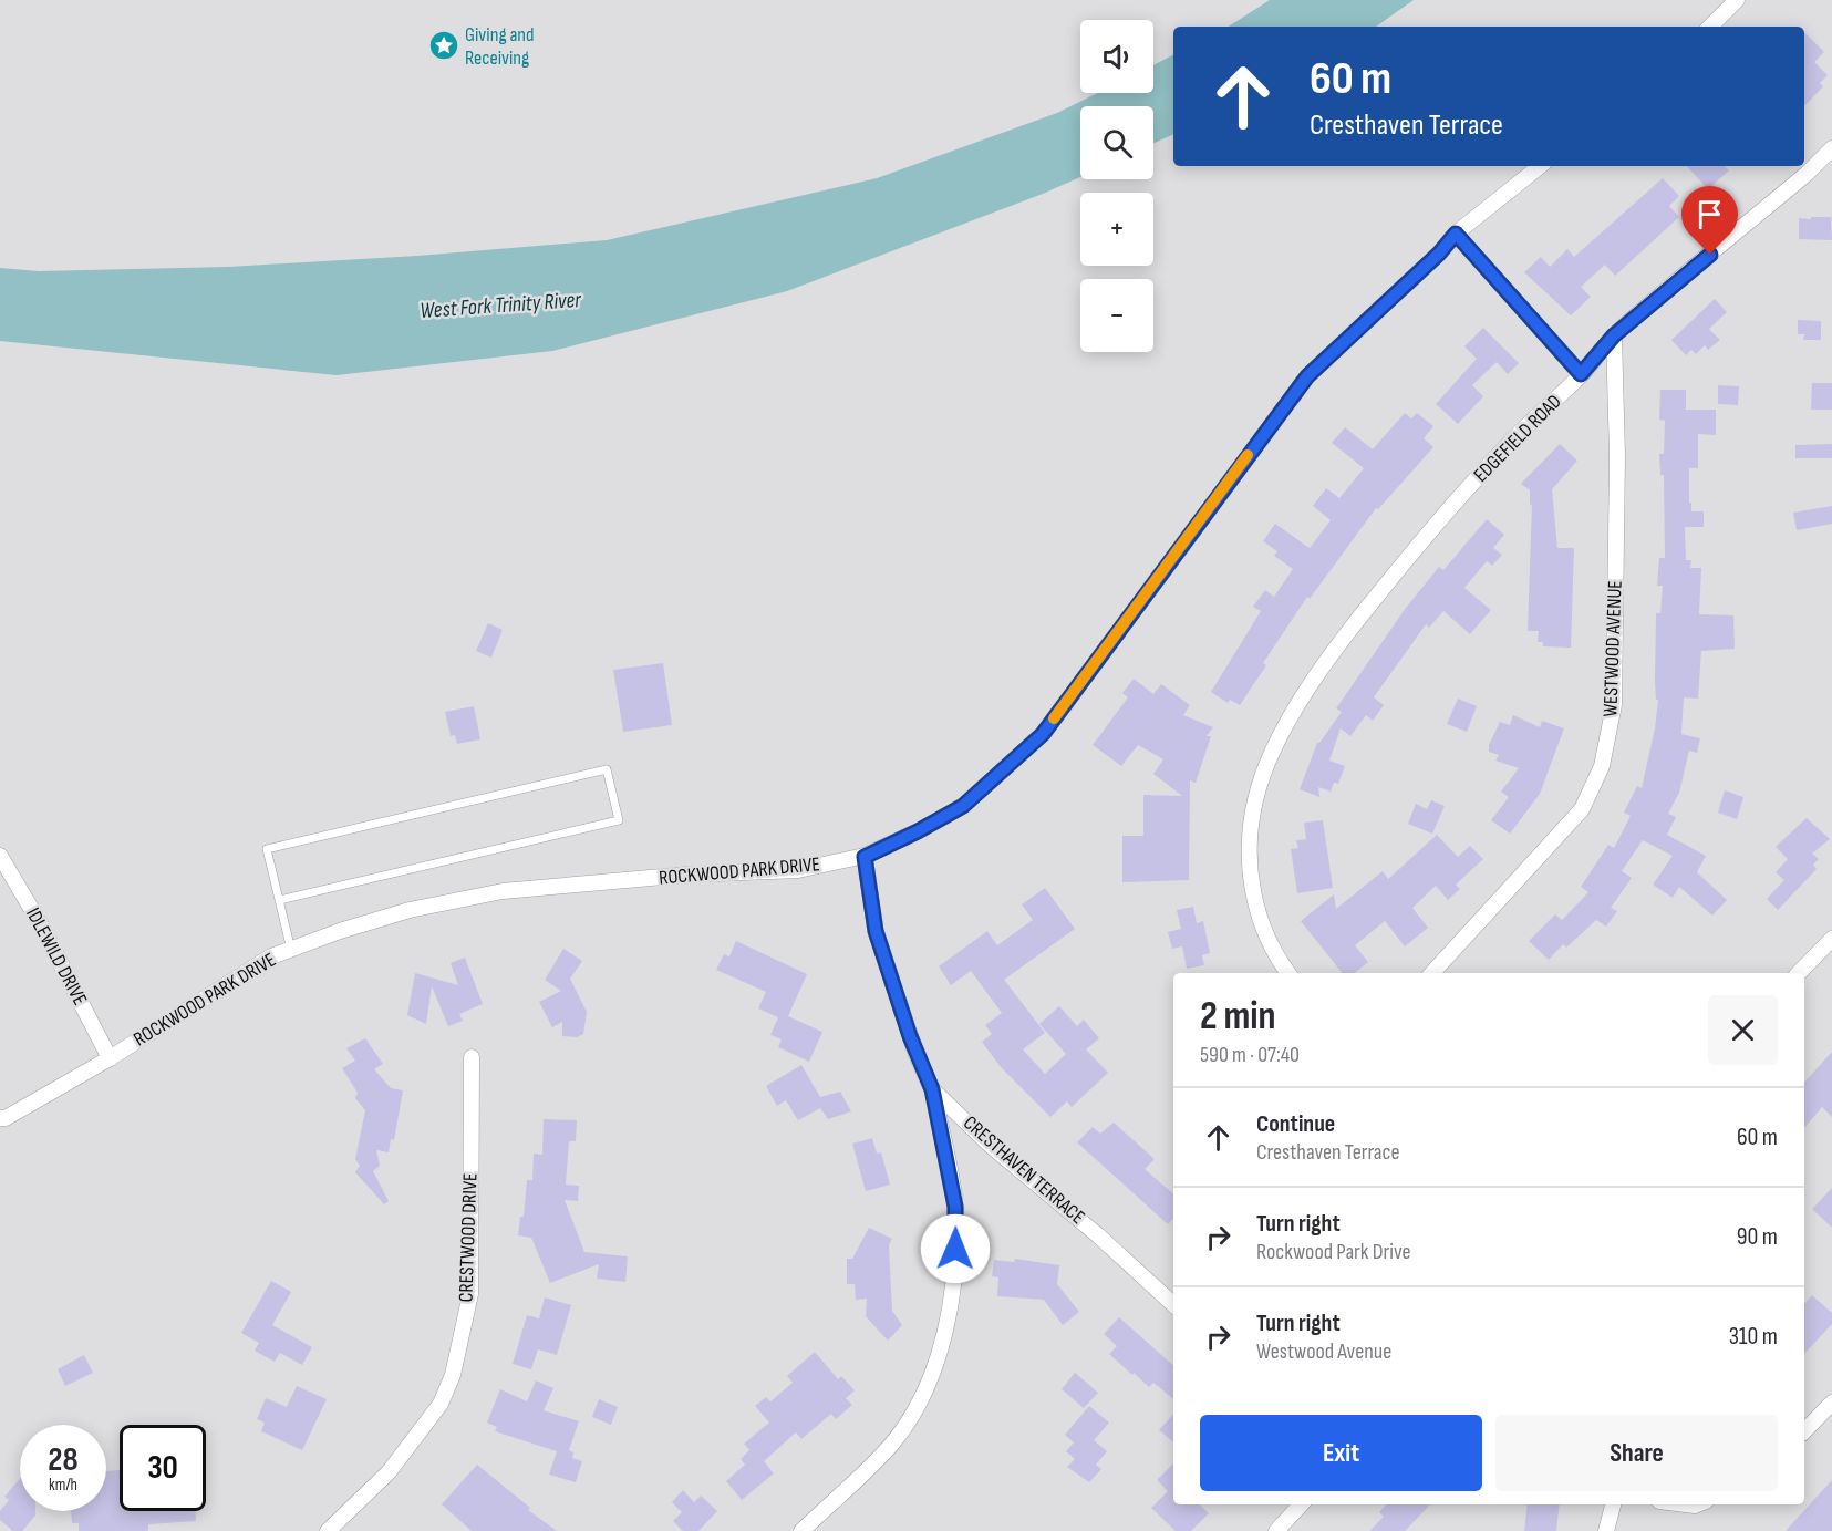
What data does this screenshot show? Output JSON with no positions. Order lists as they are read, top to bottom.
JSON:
{
  "streets": {
    "street": [
      "EDGEFIELD ROAD",
      "WESTWOOD AVENUE",
      "ROCKWOOD PARK DRIVE",
      "IDLEWILD DRIVE",
      "CRESTHAVEN TERRACE",
      "CRESTWOOD DRIVE"
    ]
  },
  "crossings": [
    ["EDGEFIELD ROAD", "WESTWOOD AVENUE"],
    ["ROCKWOOD PARK DRIVE", "IDLEWILD DRIVE"],
    ["ROCKWOOD PARK DRIVE", "CRESTHAVEN TERRACE"]
  ],
  "water": ["West Fork Trinity River"],
  "places": {
    "place": ["Giving and Receiving"]
  },
  "page": {
    "map_buttons": ["+", "−"],
    "turn": ["60 m", "Cresthaven Terrace"],
    "heading": ["2 min", "590 m · 07:40"],
    "list": [
      {
        "name": "Continue",
        "note": "Cresthaven Terrace",
        "value": "60 m"
      },
      {
        "name": "Turn right",
        "note": "Rockwood Park Drive",
        "value": "90 m"
      },
      {
        "name": "Turn right",
        "note": "Westwood Avenue",
        "value": "310 m"
      }
    ],
    "buttons": ["Exit", "Share"],
    "speed": "28 km/h",
    "limit": "30"
  }
}
